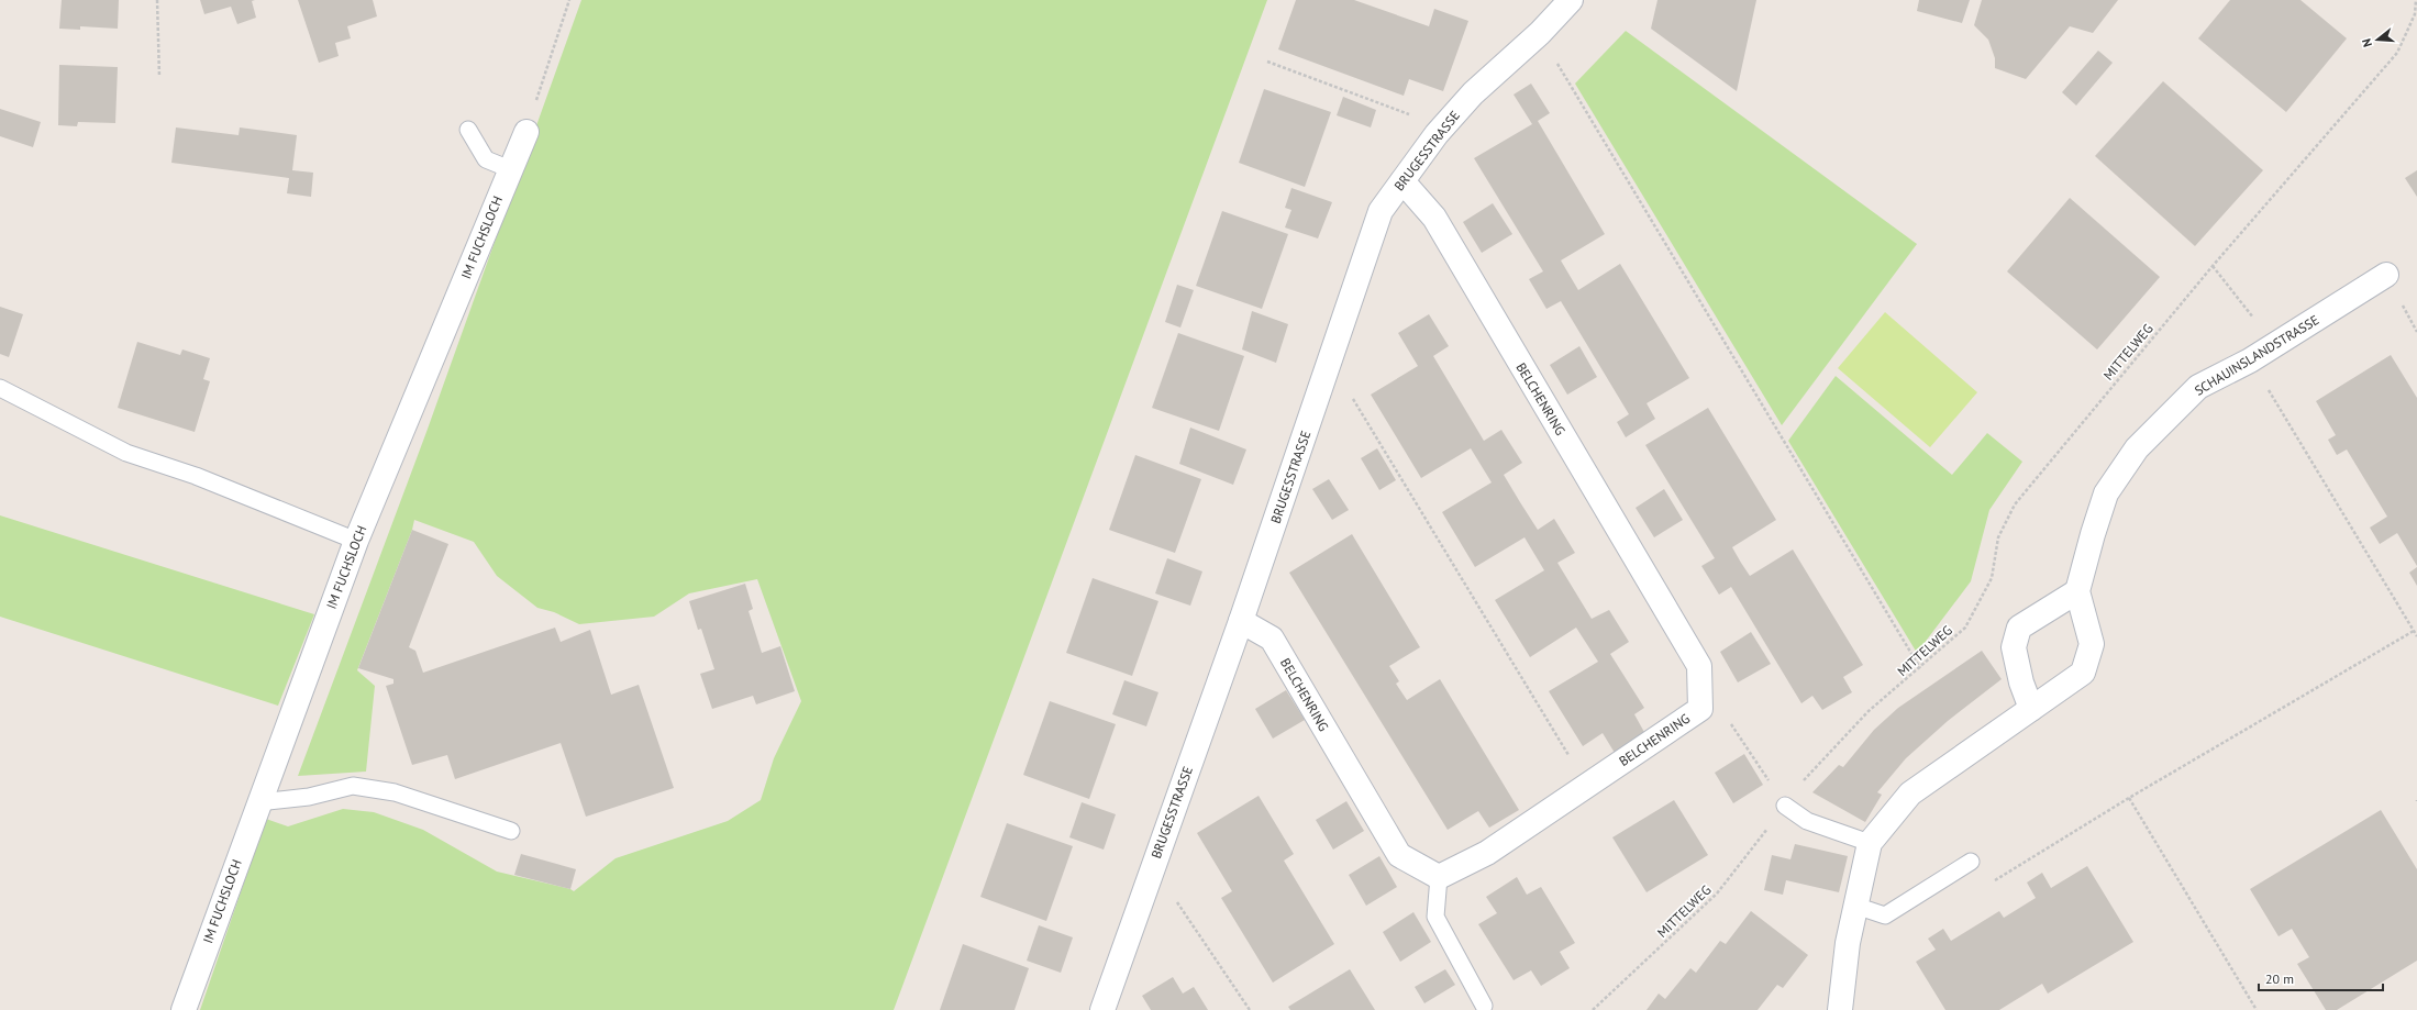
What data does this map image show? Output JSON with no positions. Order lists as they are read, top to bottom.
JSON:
{
  "streets": {
    "street": [
      "BRUGESSTRASSE",
      "IM FUCHSLOCH",
      "SCHAUINSLANDSTRASSE",
      "BELCHENRING"
    ],
    "path": ["MITTELWEG"]
  },
  "crossings": [
    ["BRUGESSTRASSE", "BELCHENRING"]
  ],
  "scale_bar": "20 m",
  "north": "left"
}
